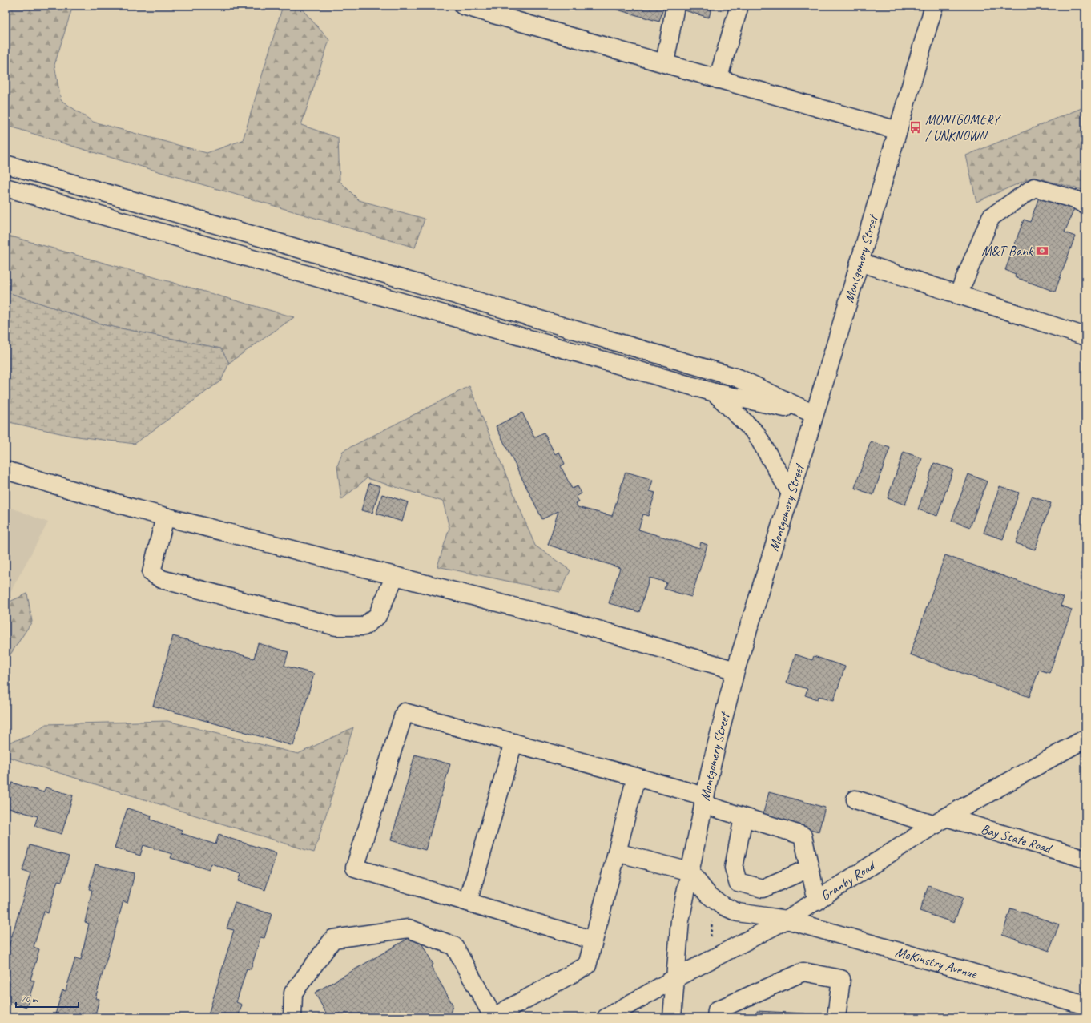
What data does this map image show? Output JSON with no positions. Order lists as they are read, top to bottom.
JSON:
{
  "streets": {
    "main road": [
      "Montgomery Street",
      "Bay State Road",
      "Granby Road",
      "McKinstry Avenue"
    ]
  },
  "crossings": [
    ["Montgomery Street", "Granby Road"],
    ["Montgomery Street", "McKinstry Avenue"],
    ["Bay State Road", "Granby Road"],
    ["Granby Road", "McKinstry Avenue"]
  ],
  "places": {
    "bus stop": ["MONTGOMERY / UNKNOWN"],
    "bank": ["M&T Bank"]
  },
  "scale_bar": "20 m"
}
